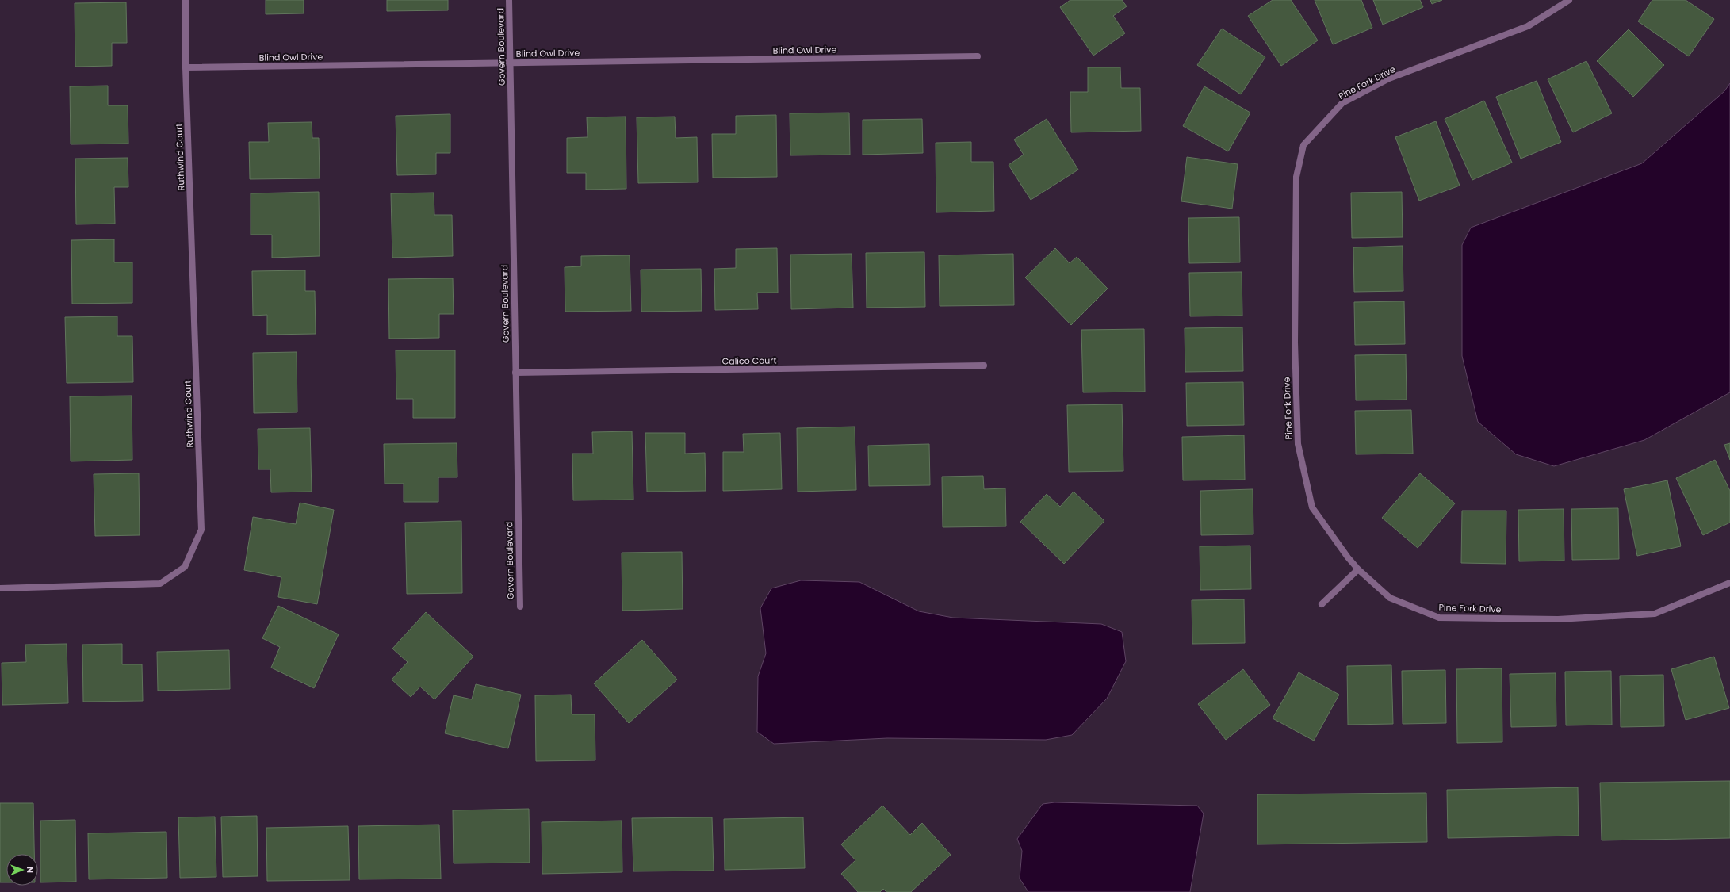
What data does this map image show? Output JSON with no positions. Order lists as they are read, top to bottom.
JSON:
{
  "streets": {
    "street": [
      "Govern Boulevard",
      "Blind Owl Drive",
      "Pine Fork Drive",
      "Ruthwind Court",
      "Calico Court"
    ]
  },
  "crossings": [
    ["Govern Boulevard", "Blind Owl Drive"],
    ["Govern Boulevard", "Calico Court"],
    ["Blind Owl Drive", "Ruthwind Court"]
  ],
  "north": "right"
}
